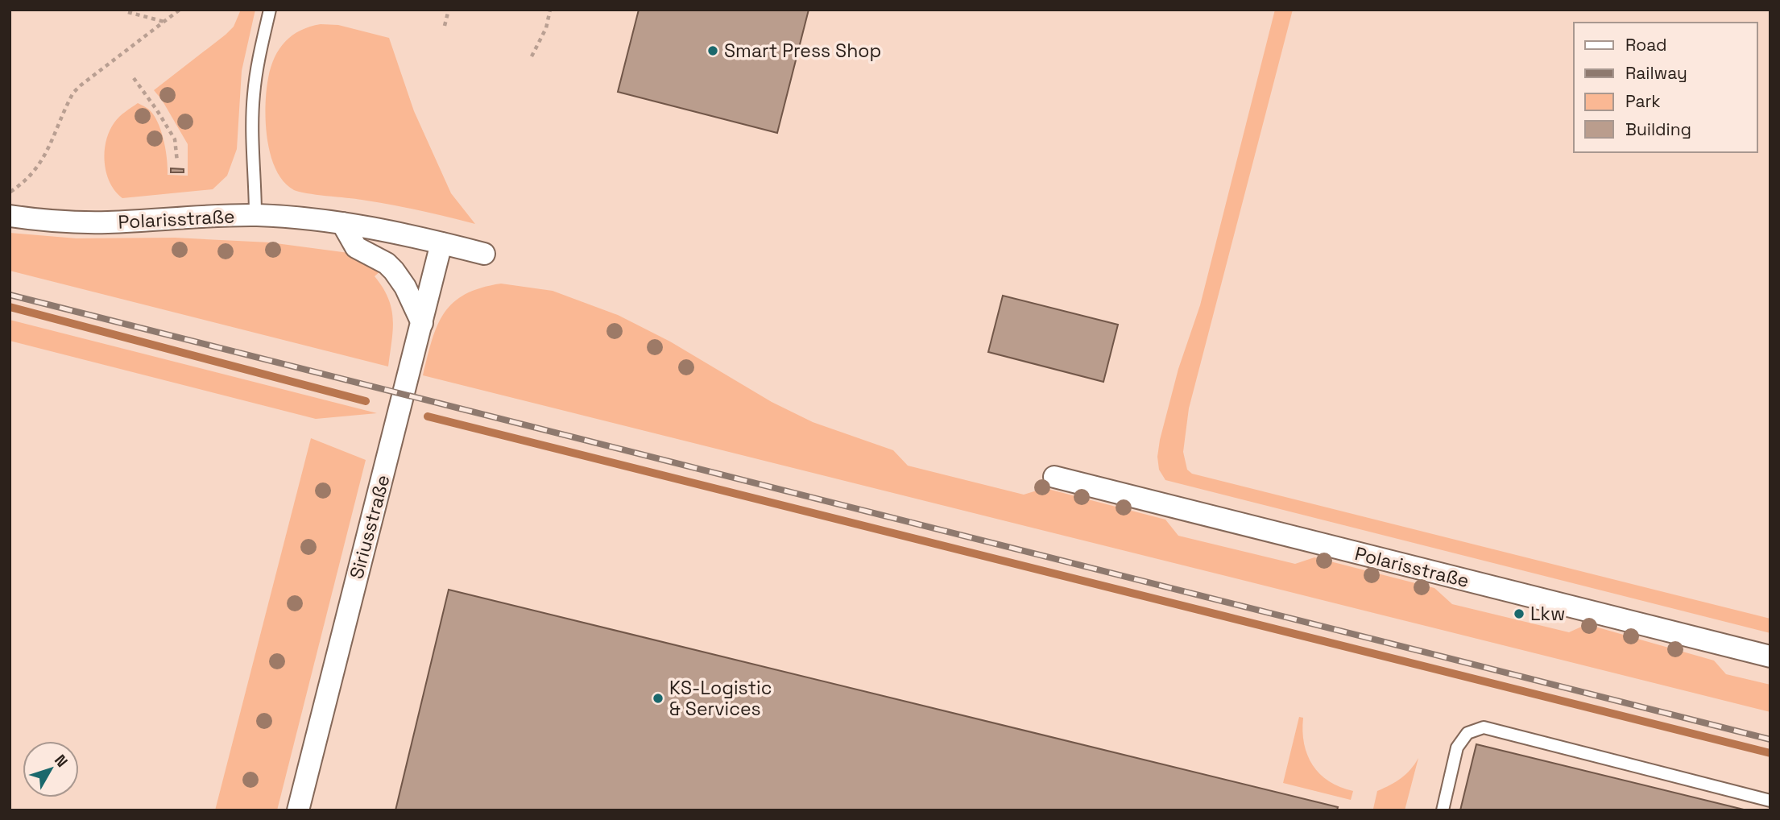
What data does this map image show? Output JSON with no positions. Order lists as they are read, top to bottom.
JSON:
{
  "streets": {
    "street": ["Polarisstraße", "Siriusstraße"]
  },
  "crossings": [
    ["Polarisstraße", "Siriusstraße"]
  ],
  "places": ["Smart Press Shop", "Lkw", "KS-Logistic & Services"],
  "legend": [
    "Road",
    "Railway",
    "Park",
    "Building"
  ],
  "north": "top right"
}
